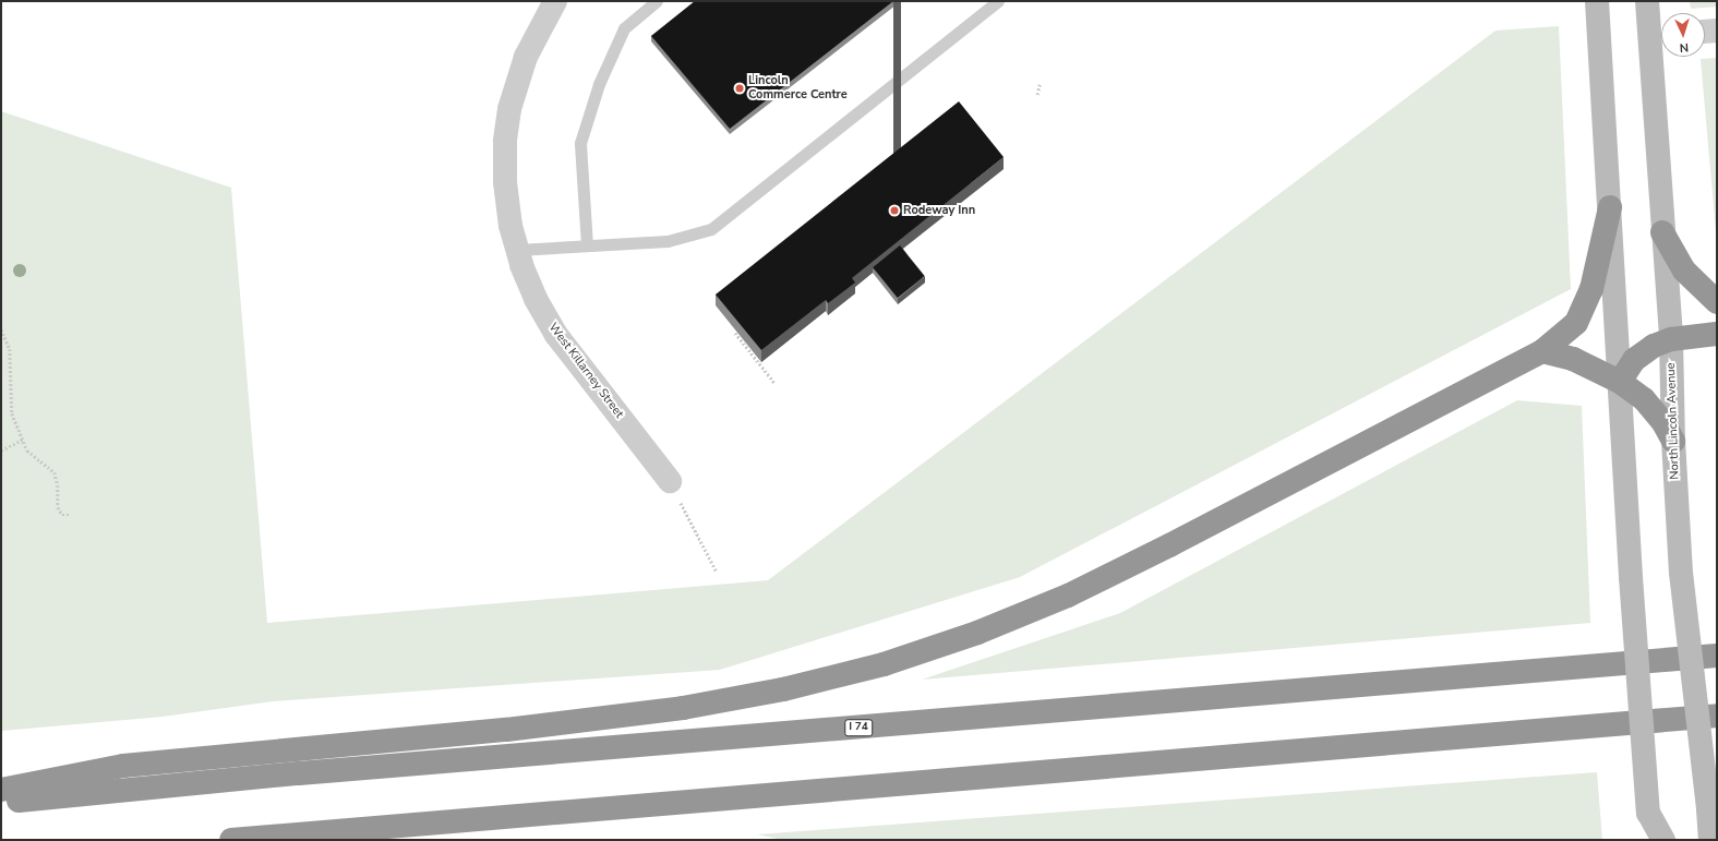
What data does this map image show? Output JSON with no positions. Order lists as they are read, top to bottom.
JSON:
{
  "streets": {
    "highway": ["I 74"],
    "main road": ["North Lincoln Avenue"],
    "street": ["West Killarney Street"]
  },
  "places": ["Lincoln Commerce Centre", "Rodeway Inn"],
  "north": "bottom"
}
